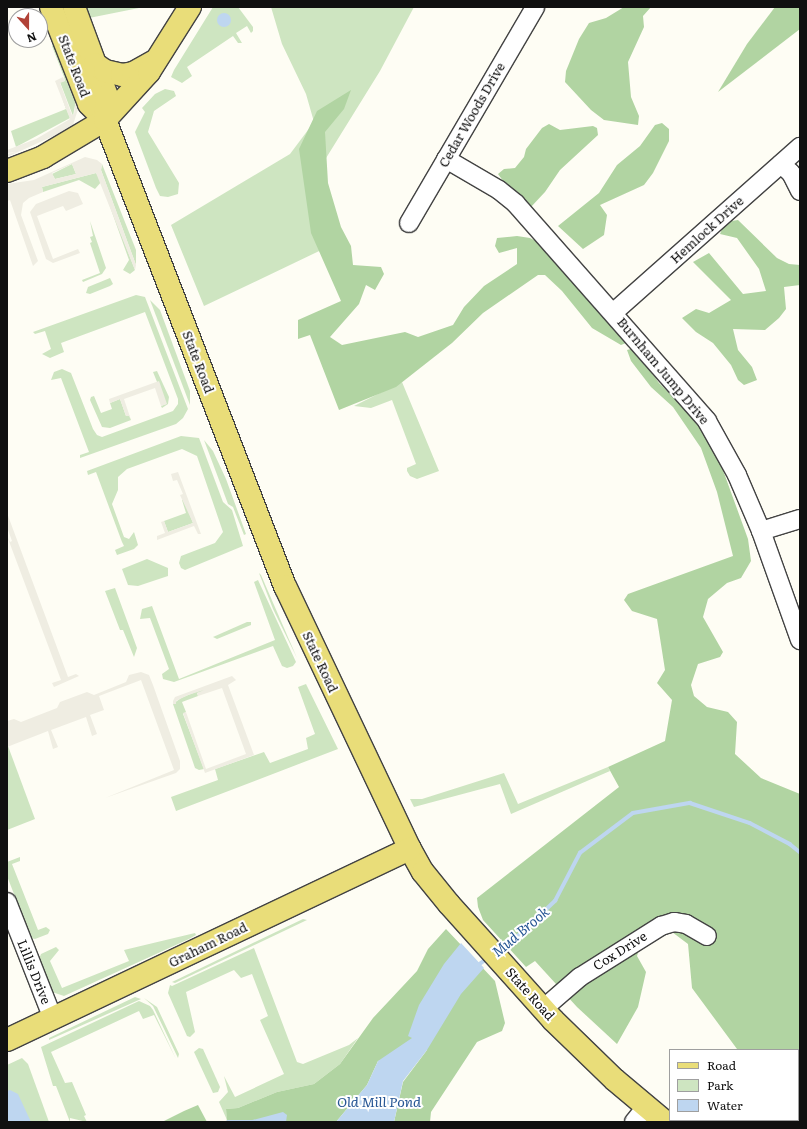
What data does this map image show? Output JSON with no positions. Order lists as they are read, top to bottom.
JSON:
{
  "streets": {
    "main road": ["State Road", "Graham Road"],
    "street": [
      "Cedar Woods Drive",
      "Hemlock Drive",
      "Burnham Jump Drive",
      "Cox Drive",
      "Lillis Drive"
    ]
  },
  "crossings": [
    ["State Road", "Graham Road"],
    ["State Road", "Cox Drive"],
    ["Cedar Woods Drive", "Burnham Jump Drive"],
    ["Hemlock Drive", "Burnham Jump Drive"],
    ["Graham Road", "Lillis Drive"]
  ],
  "water": ["Mud Brook", "Old Mill Pond"],
  "legend": ["Road", "Park", "Water"],
  "north": "bottom"
}
